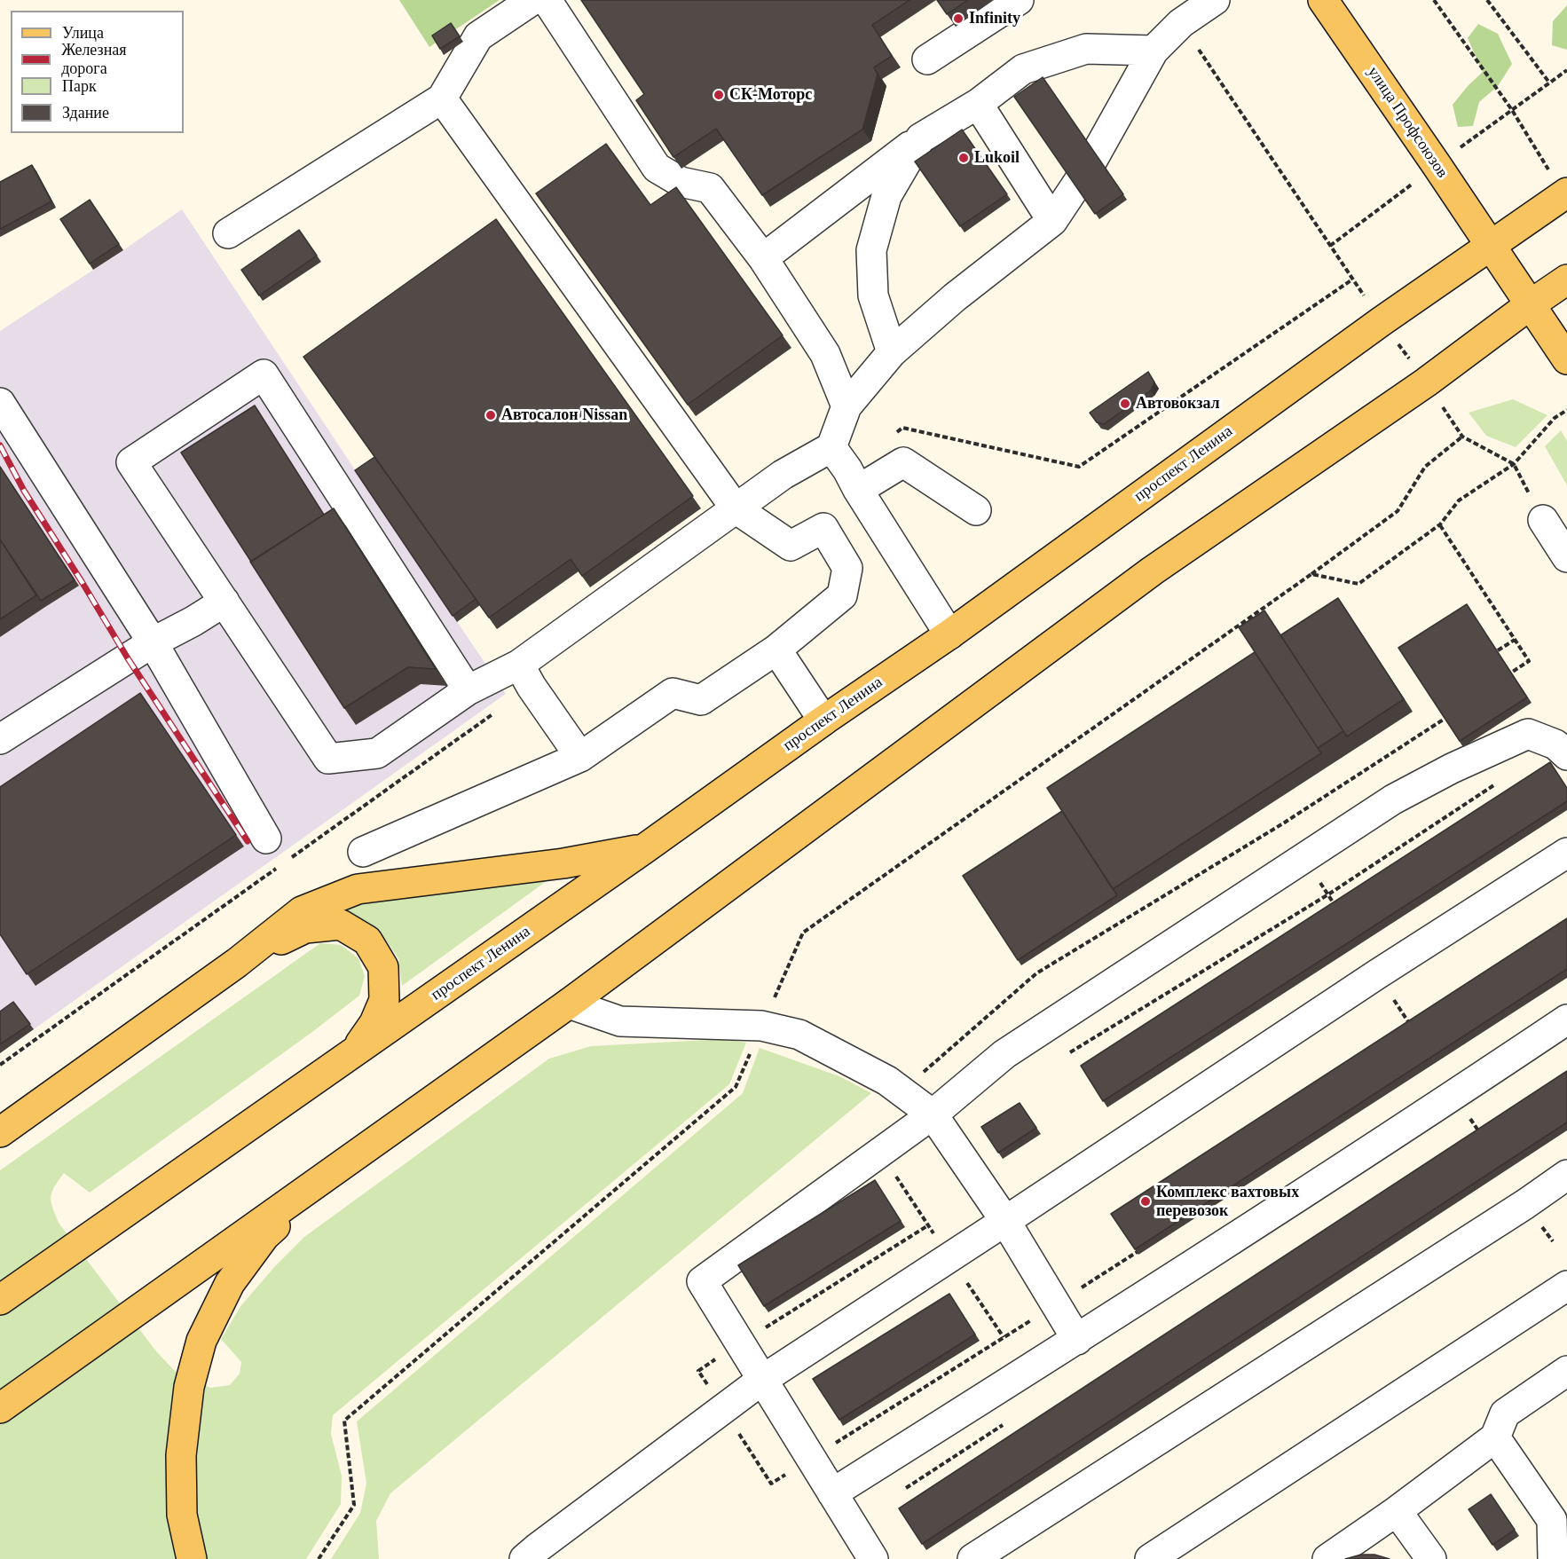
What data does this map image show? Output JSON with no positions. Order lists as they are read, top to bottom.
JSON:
{
  "streets": {
    "main road": ["улица Профсоюзов", "проспект Ленина"]
  },
  "crossings": [
    ["улица Профсоюзов", "проспект Ленина"]
  ],
  "places": [
    "Infinity",
    "СК-Моторс",
    "Lukoil",
    "Автовокзал",
    "Автосалон Nissan",
    "Комплекс вахтовых перевозок"
  ],
  "legend": [
    "Улица",
    "Железная дорога",
    "Парк",
    "Здание"
  ]
}
